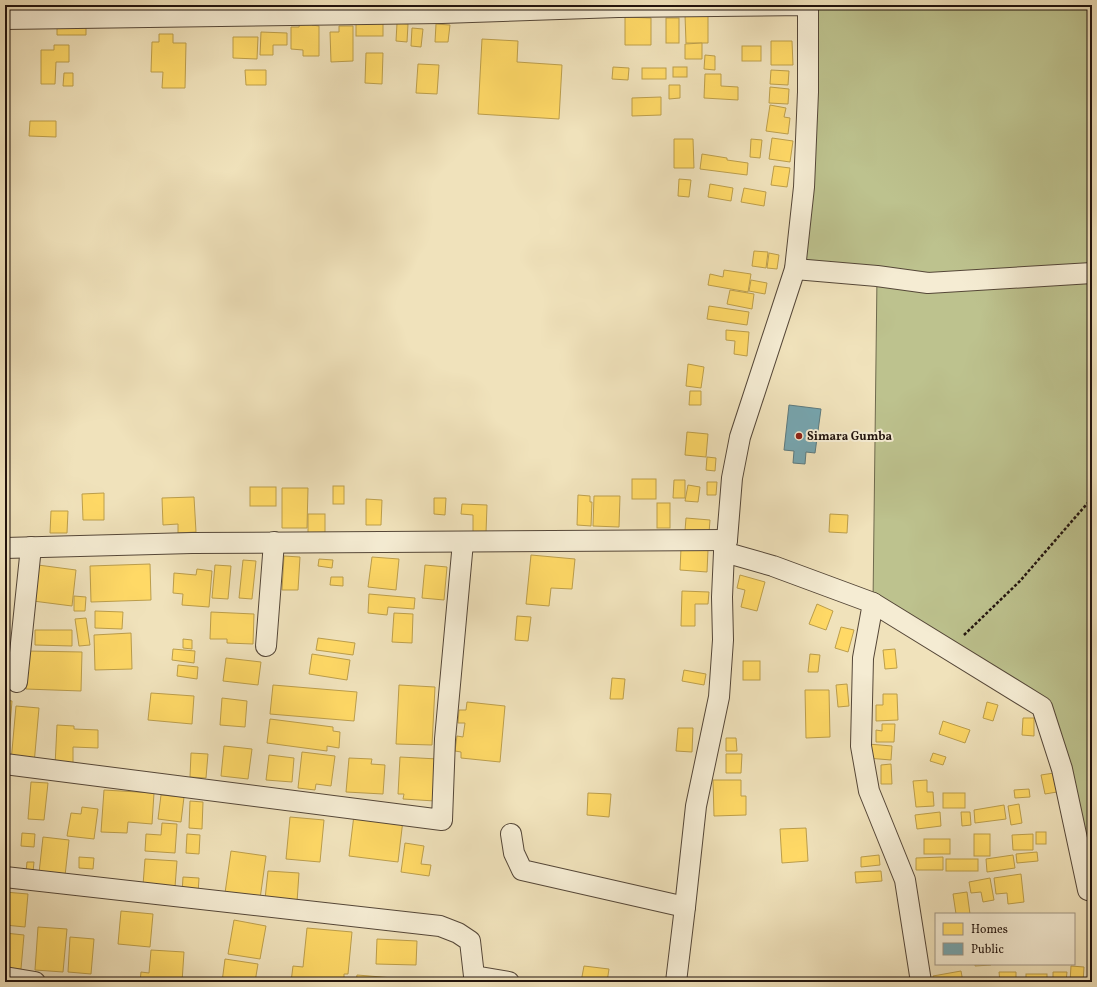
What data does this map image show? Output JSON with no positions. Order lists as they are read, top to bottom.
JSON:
{
  "places": ["Simara Gumba"],
  "legend": ["Homes", "Public"]
}
